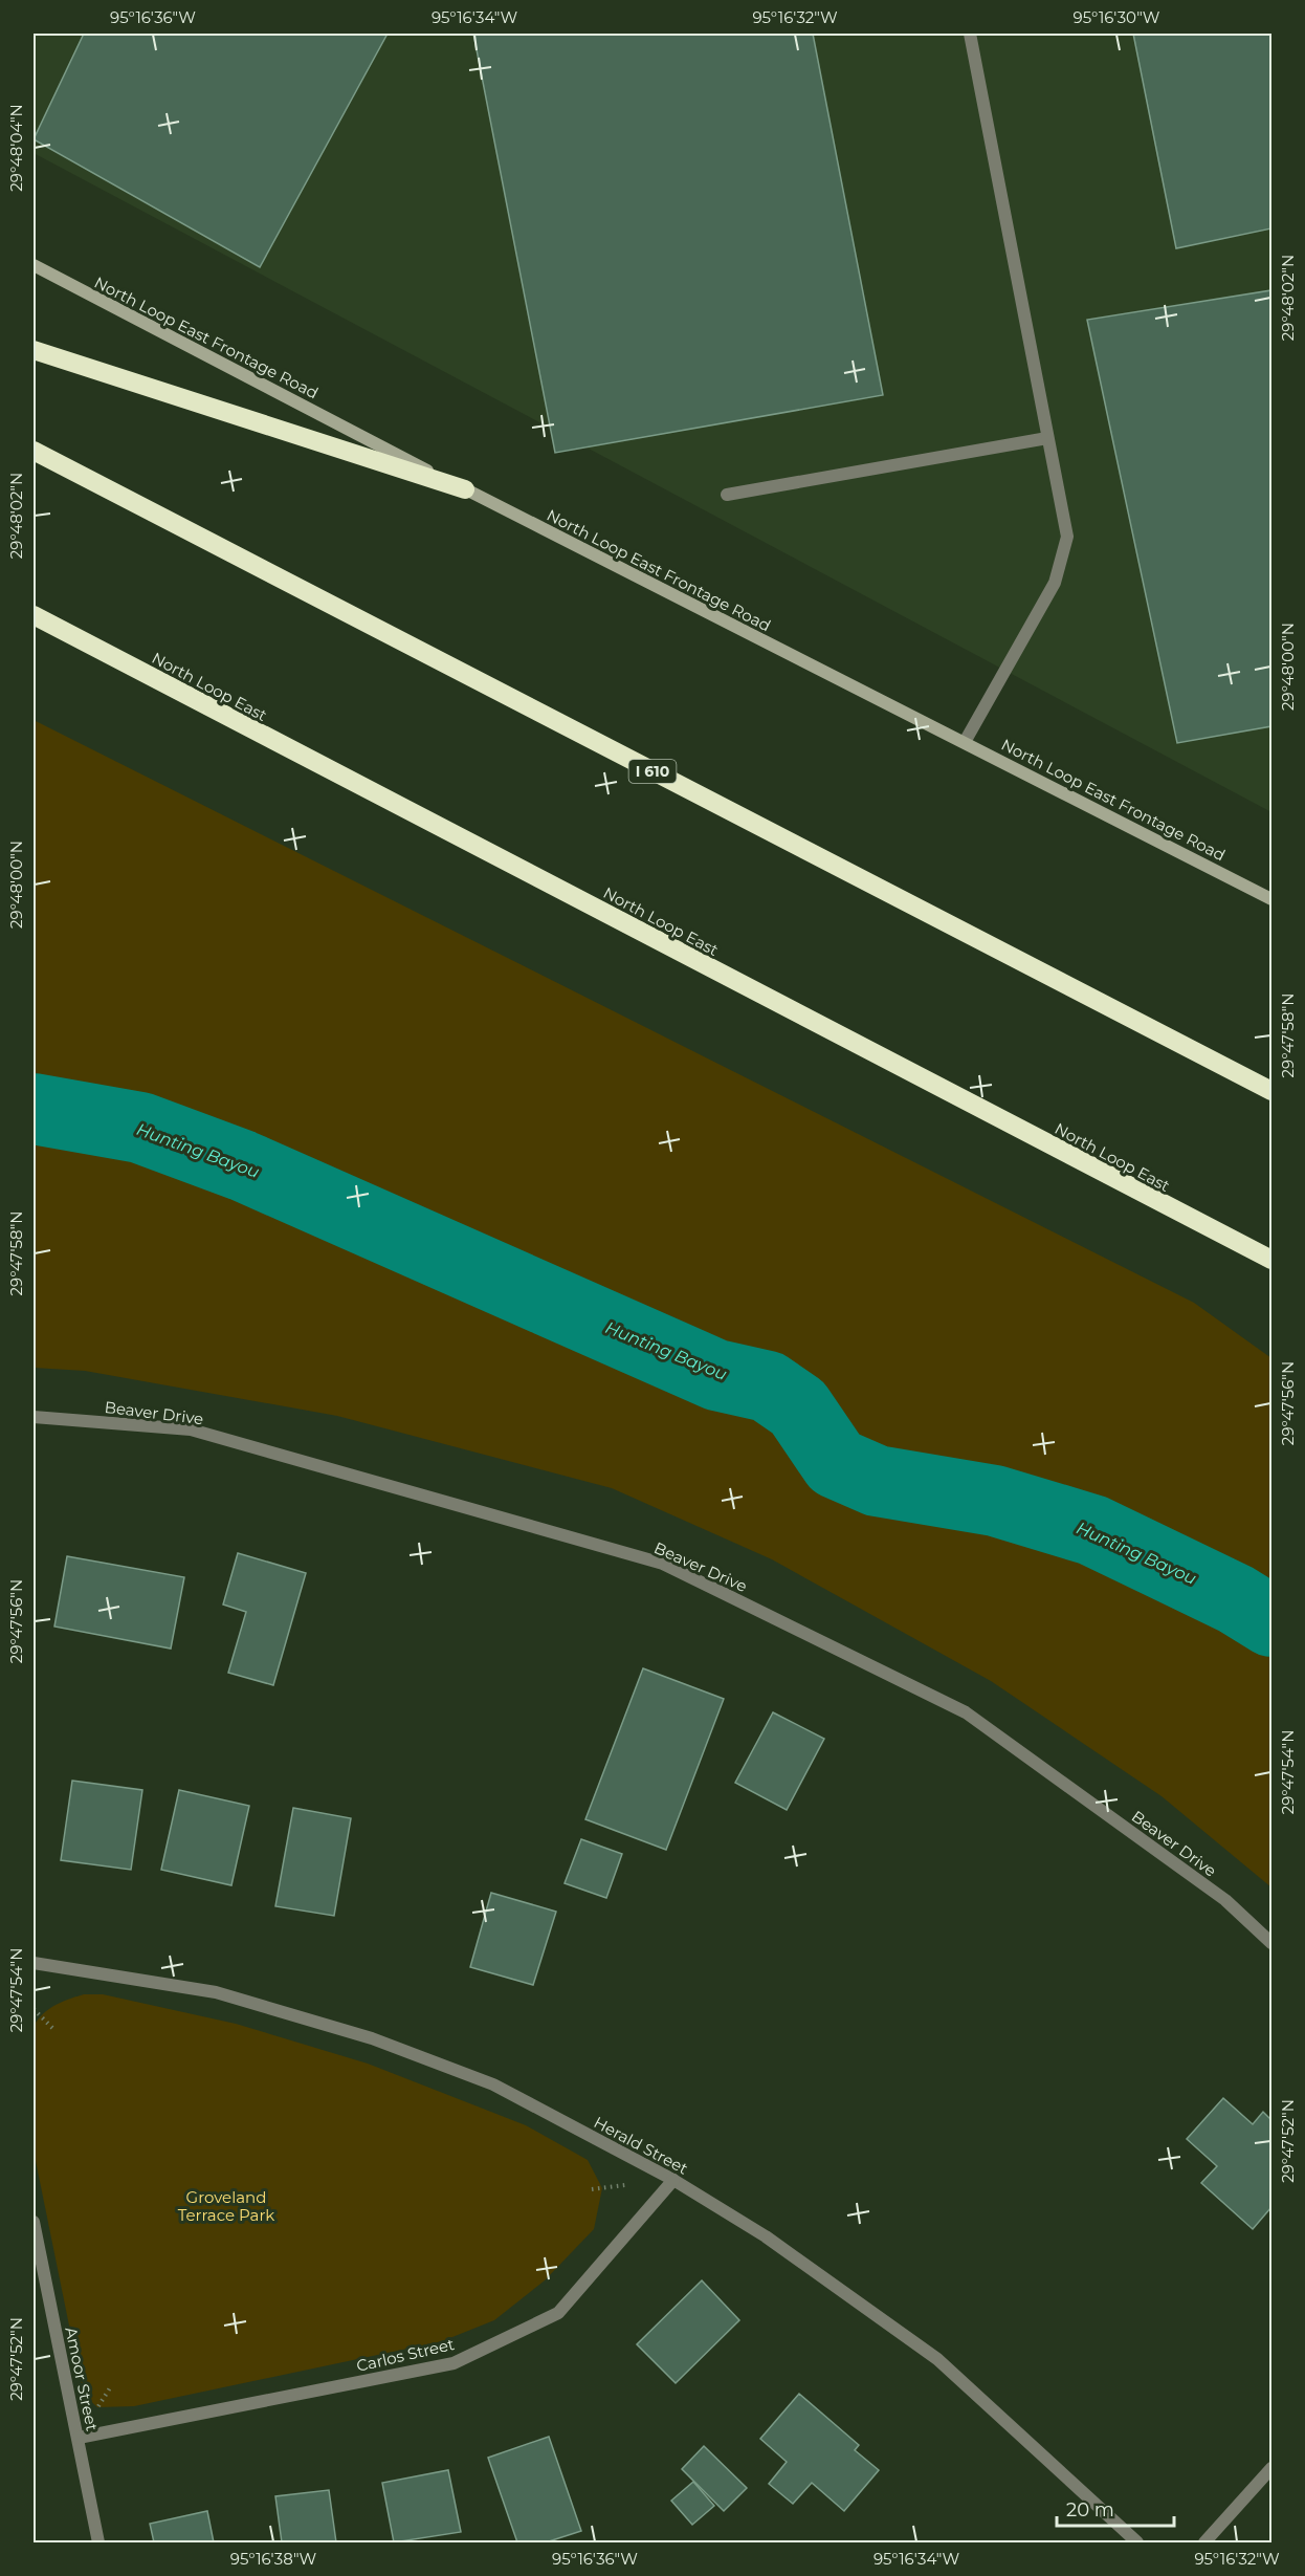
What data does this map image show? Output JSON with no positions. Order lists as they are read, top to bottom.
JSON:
{
  "streets": {
    "highway": ["North Loop East", "I 610"],
    "main road": ["North Loop East Frontage Road"],
    "street": [
      "Beaver Drive",
      "Herald Street",
      "Carlos Street",
      "Amoor Street"
    ]
  },
  "crossings": [
    ["Herald Street", "Carlos Street"],
    ["Carlos Street", "Amoor Street"]
  ],
  "water": ["Hunting Bayou"],
  "parks": ["Groveland Terrace Park"],
  "scale_bar": "20 m",
  "coordinates": [
    "95°16'36\"W",
    "95°16'34\"W",
    "95°16'32\"W",
    "95°16'30\"W",
    "29°48'04\"N",
    "29°48'02\"N",
    "29°48'00\"N",
    "29°47'58\"N",
    "29°47'56\"N",
    "29°47'54\"N",
    "29°47'52\"N",
    "95°16'38\"W"
  ]
}
